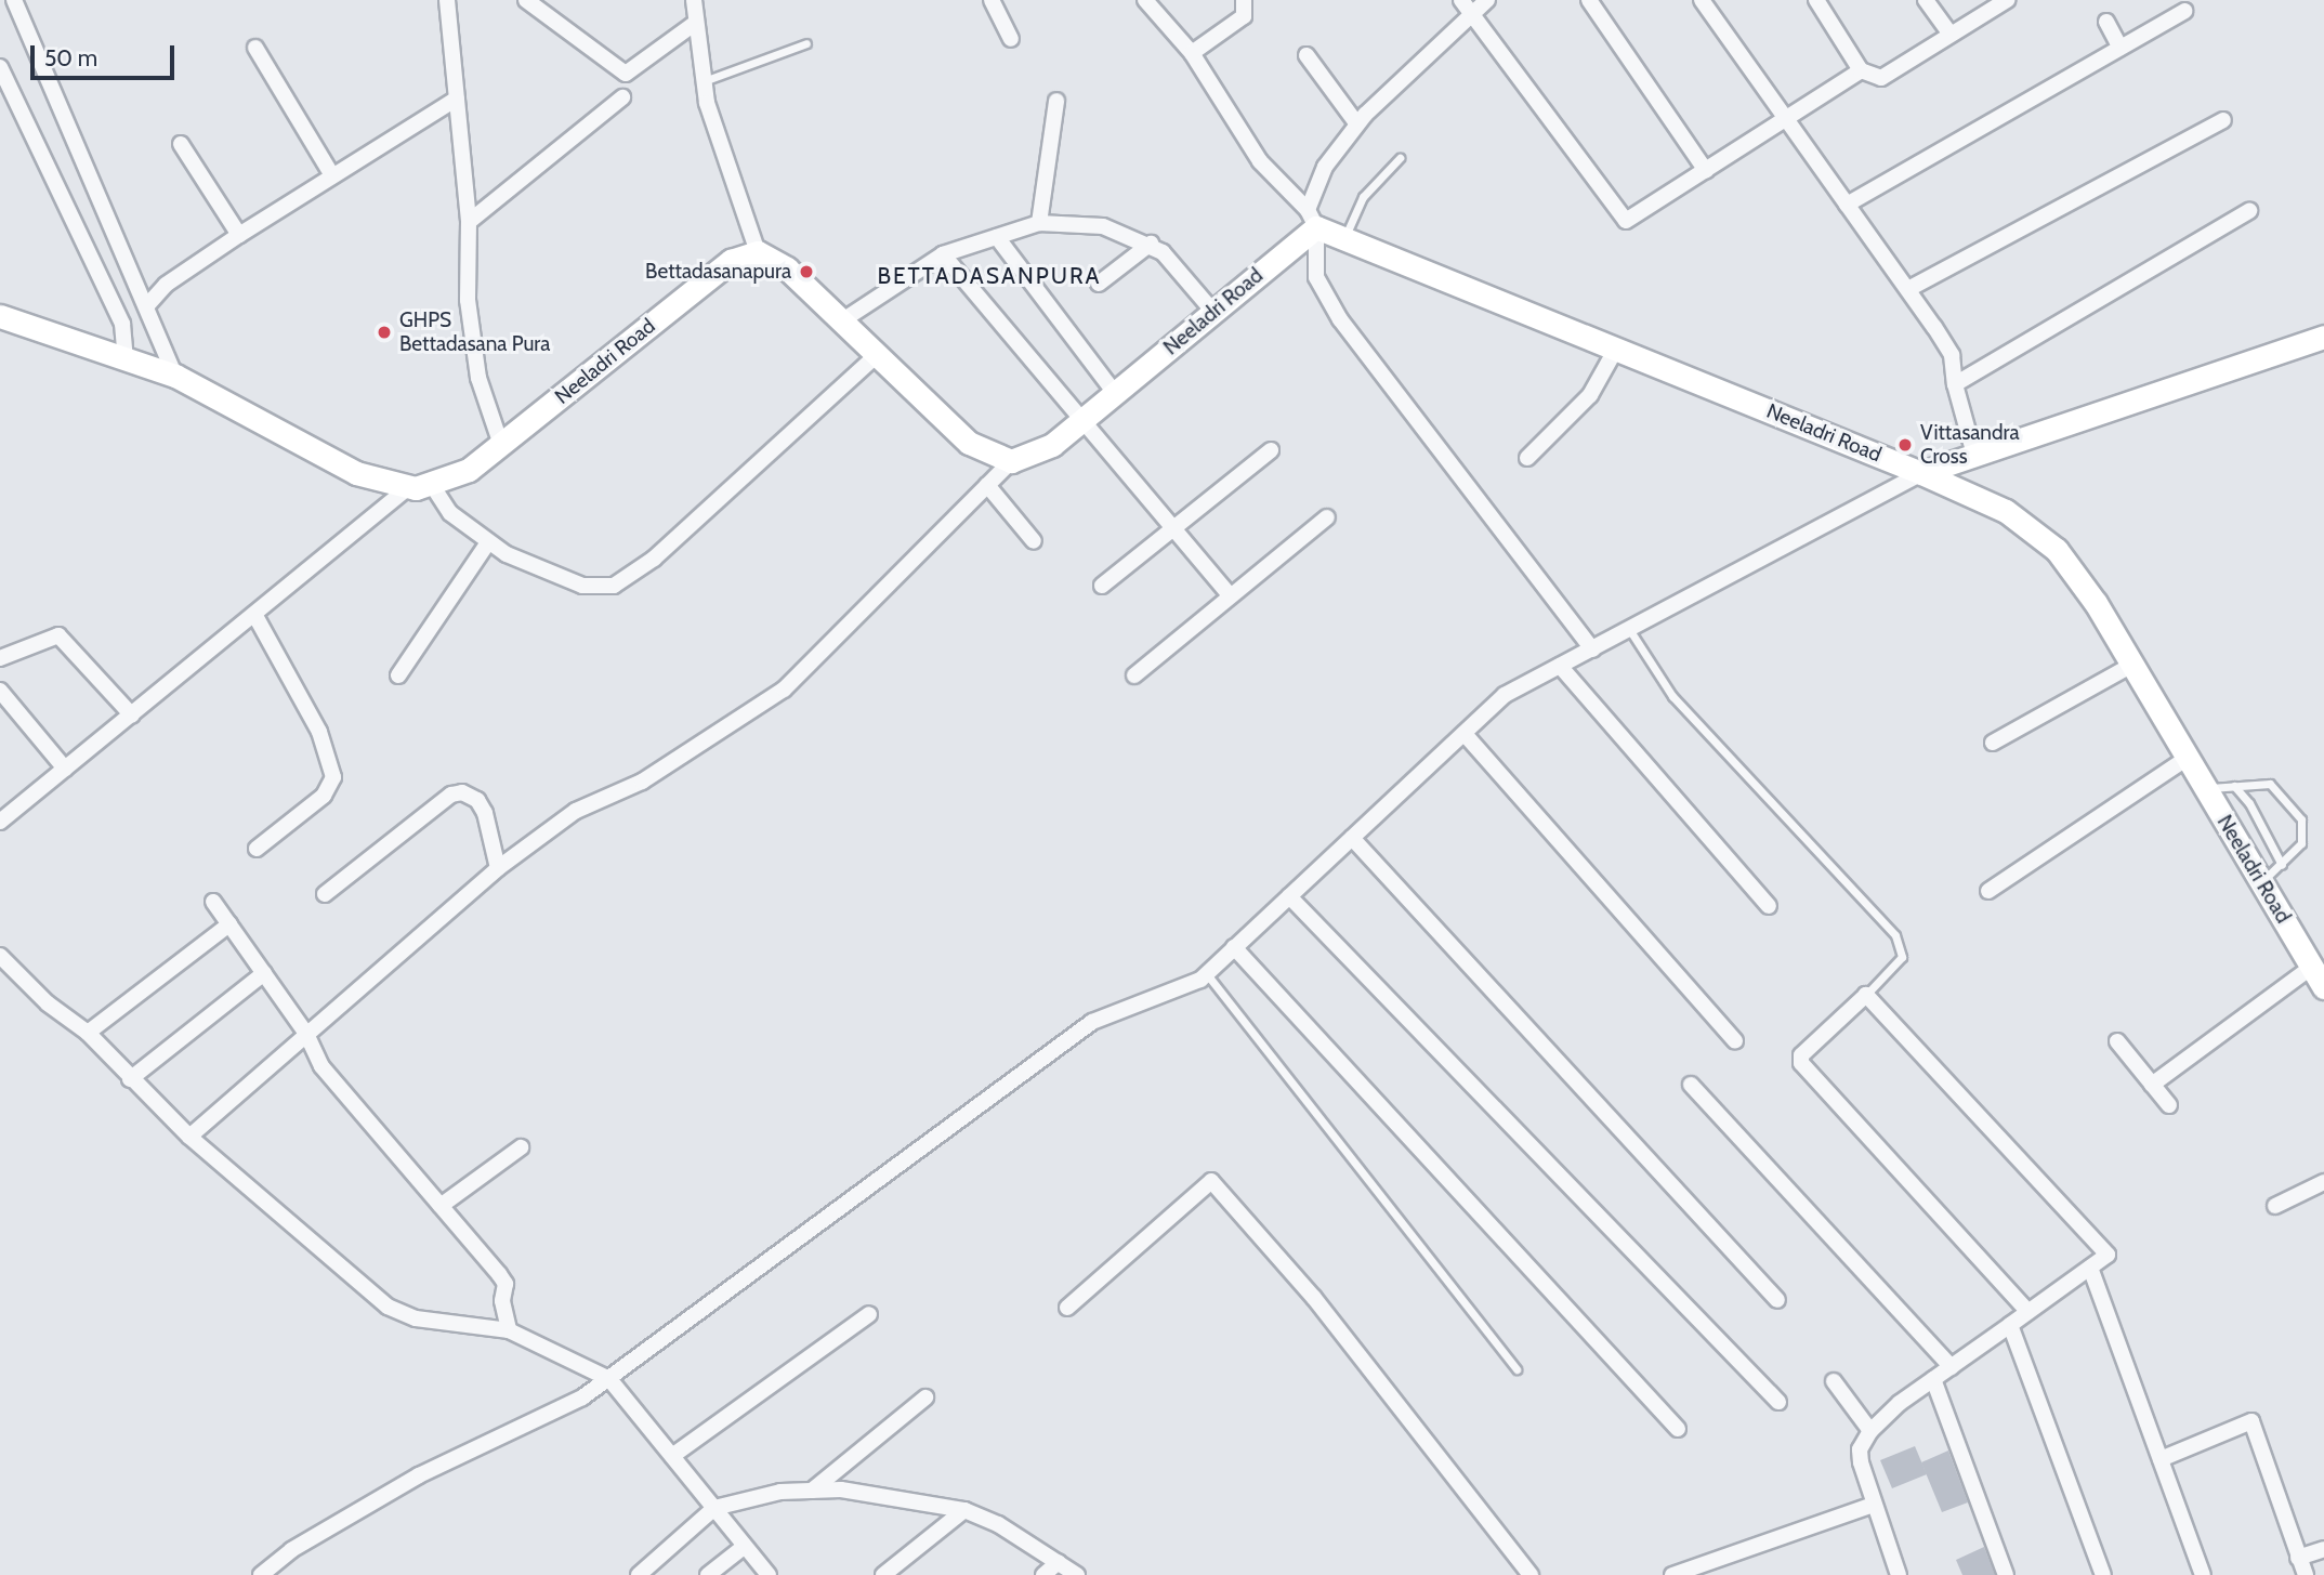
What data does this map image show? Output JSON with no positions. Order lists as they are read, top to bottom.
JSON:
{
  "streets": {
    "main road": ["Neeladri Road"]
  },
  "districts": ["BETTADASANPURA"],
  "places": ["Bettadasanapura", "GHPS Bettadasana Pura", "Vittasandra Cross"],
  "scale_bar": "50 m"
}
